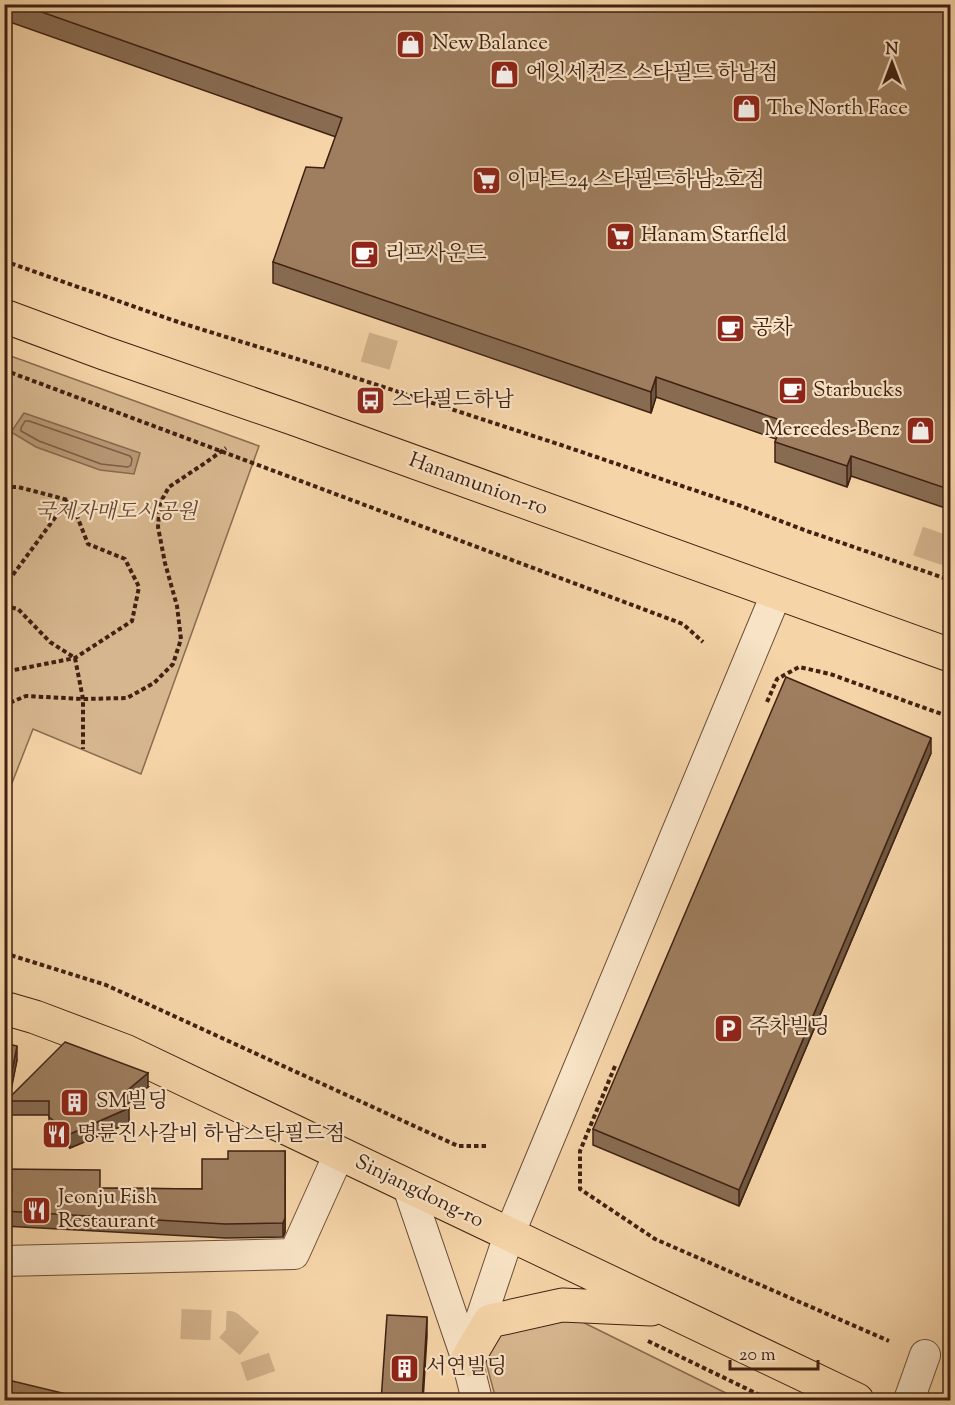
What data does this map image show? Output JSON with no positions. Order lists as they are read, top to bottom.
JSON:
{
  "streets": {
    "main road": ["Hanamunion-ro", "Sinjangdong-ro"]
  },
  "parks": ["국제자매도시공원"],
  "places": {
    "shop": [
      "New Balance",
      "에잇세컨즈 스타필드 하남점",
      "The North Face",
      "Mercedes-Benz"
    ],
    "supermarket": ["이마트24 스타필드하남2호점", "Hanam Starfield"],
    "cafe": ["리프사운드", "공차", "Starbucks"],
    "bus stop": ["스타필드하남"],
    "parking": ["주차빌딩"],
    "building": ["SM빌딩", "서연빌딩"],
    "restaurant": ["명륜진사갈비 하남스타필드점", "Jeonju Fish Restaurant"]
  },
  "scale_bar": "20 m",
  "north": "top"
}
